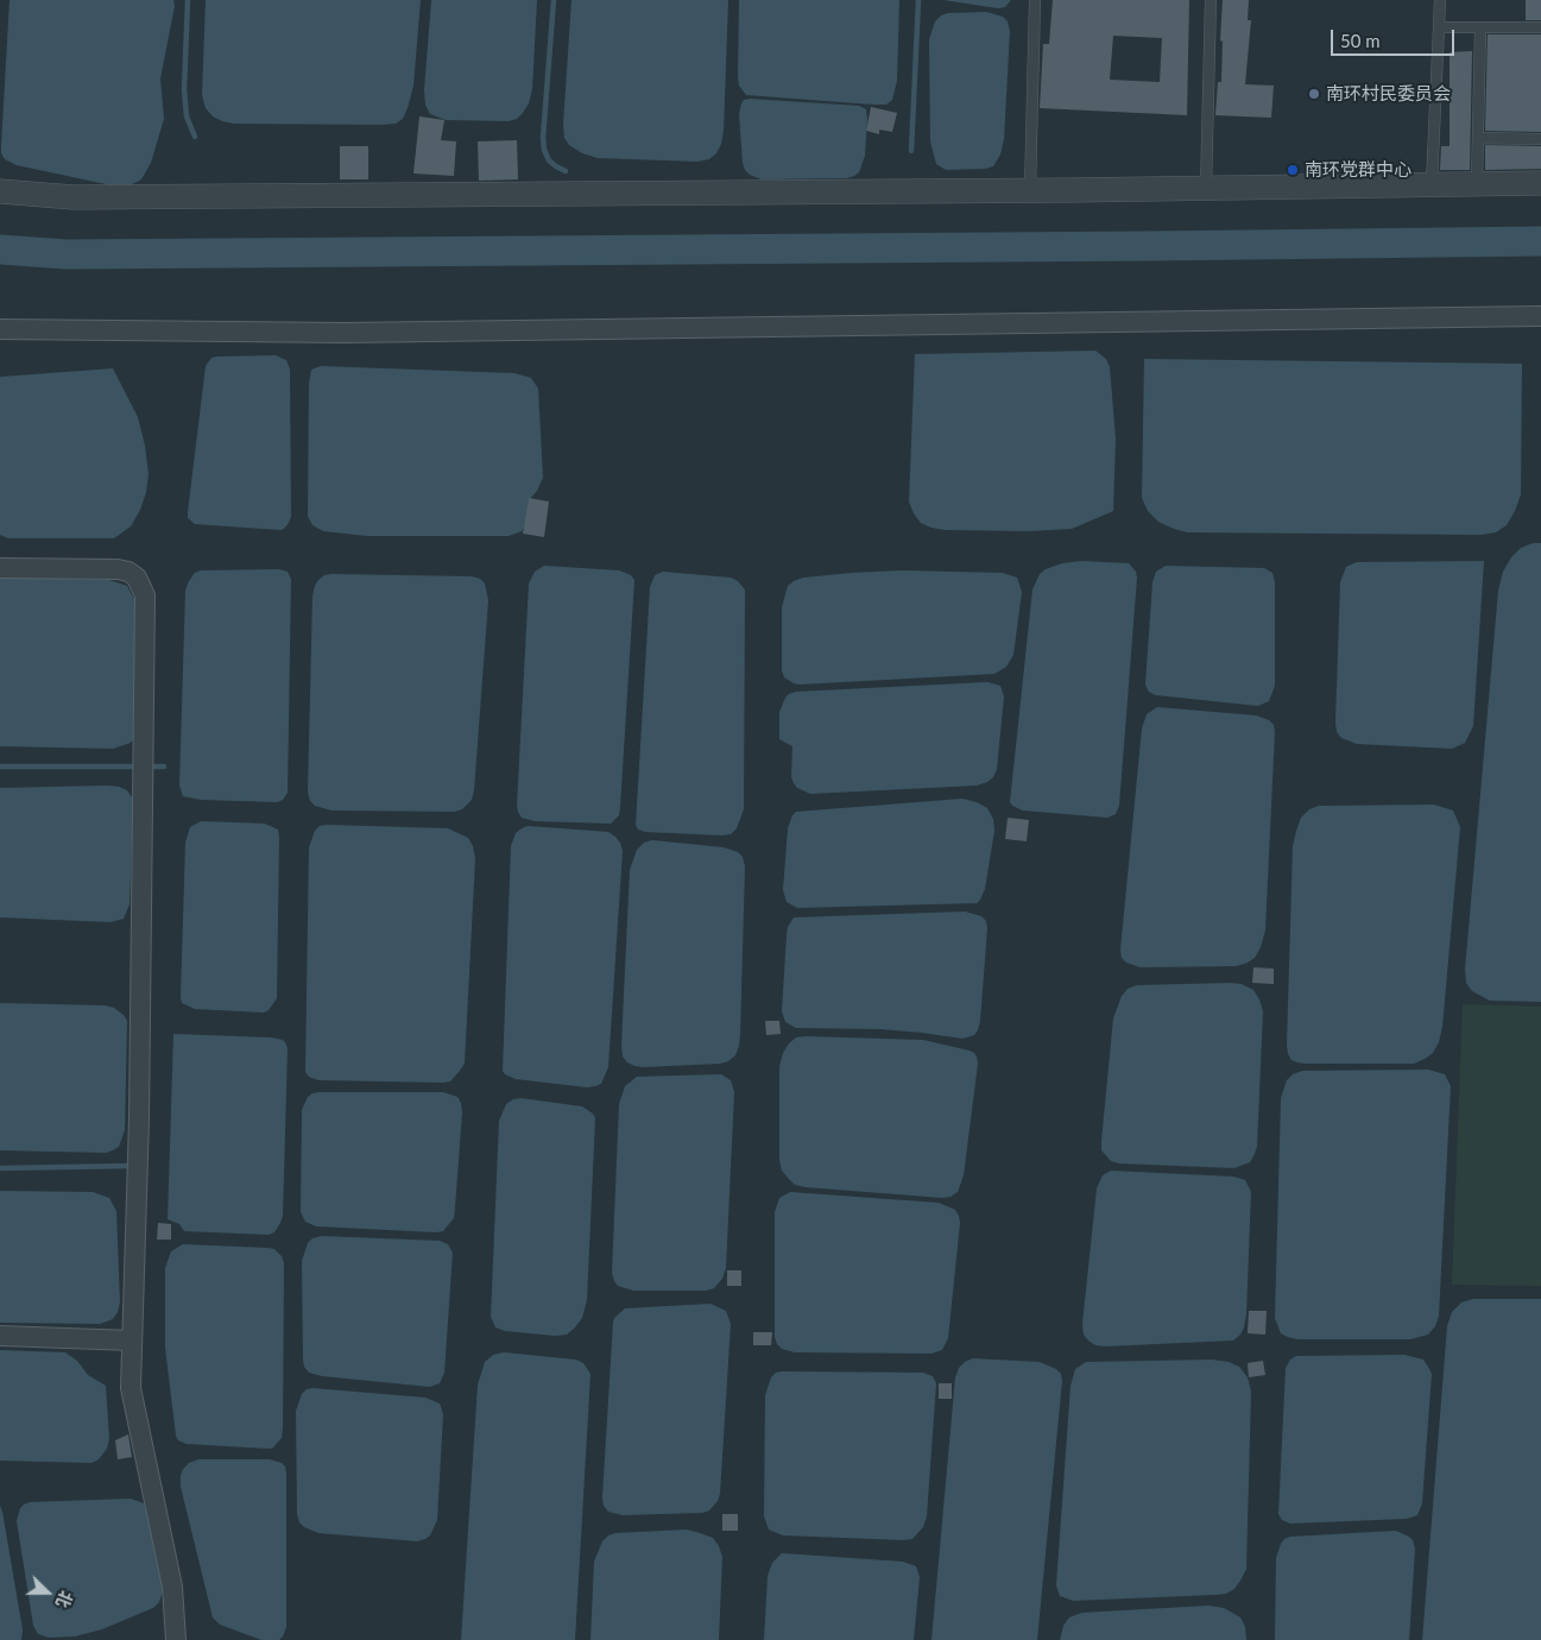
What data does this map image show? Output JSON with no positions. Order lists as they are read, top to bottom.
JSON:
{
  "places": ["南环村民委员会", "南环党群中心"],
  "scale_bar": "50 m",
  "north": "right"
}
